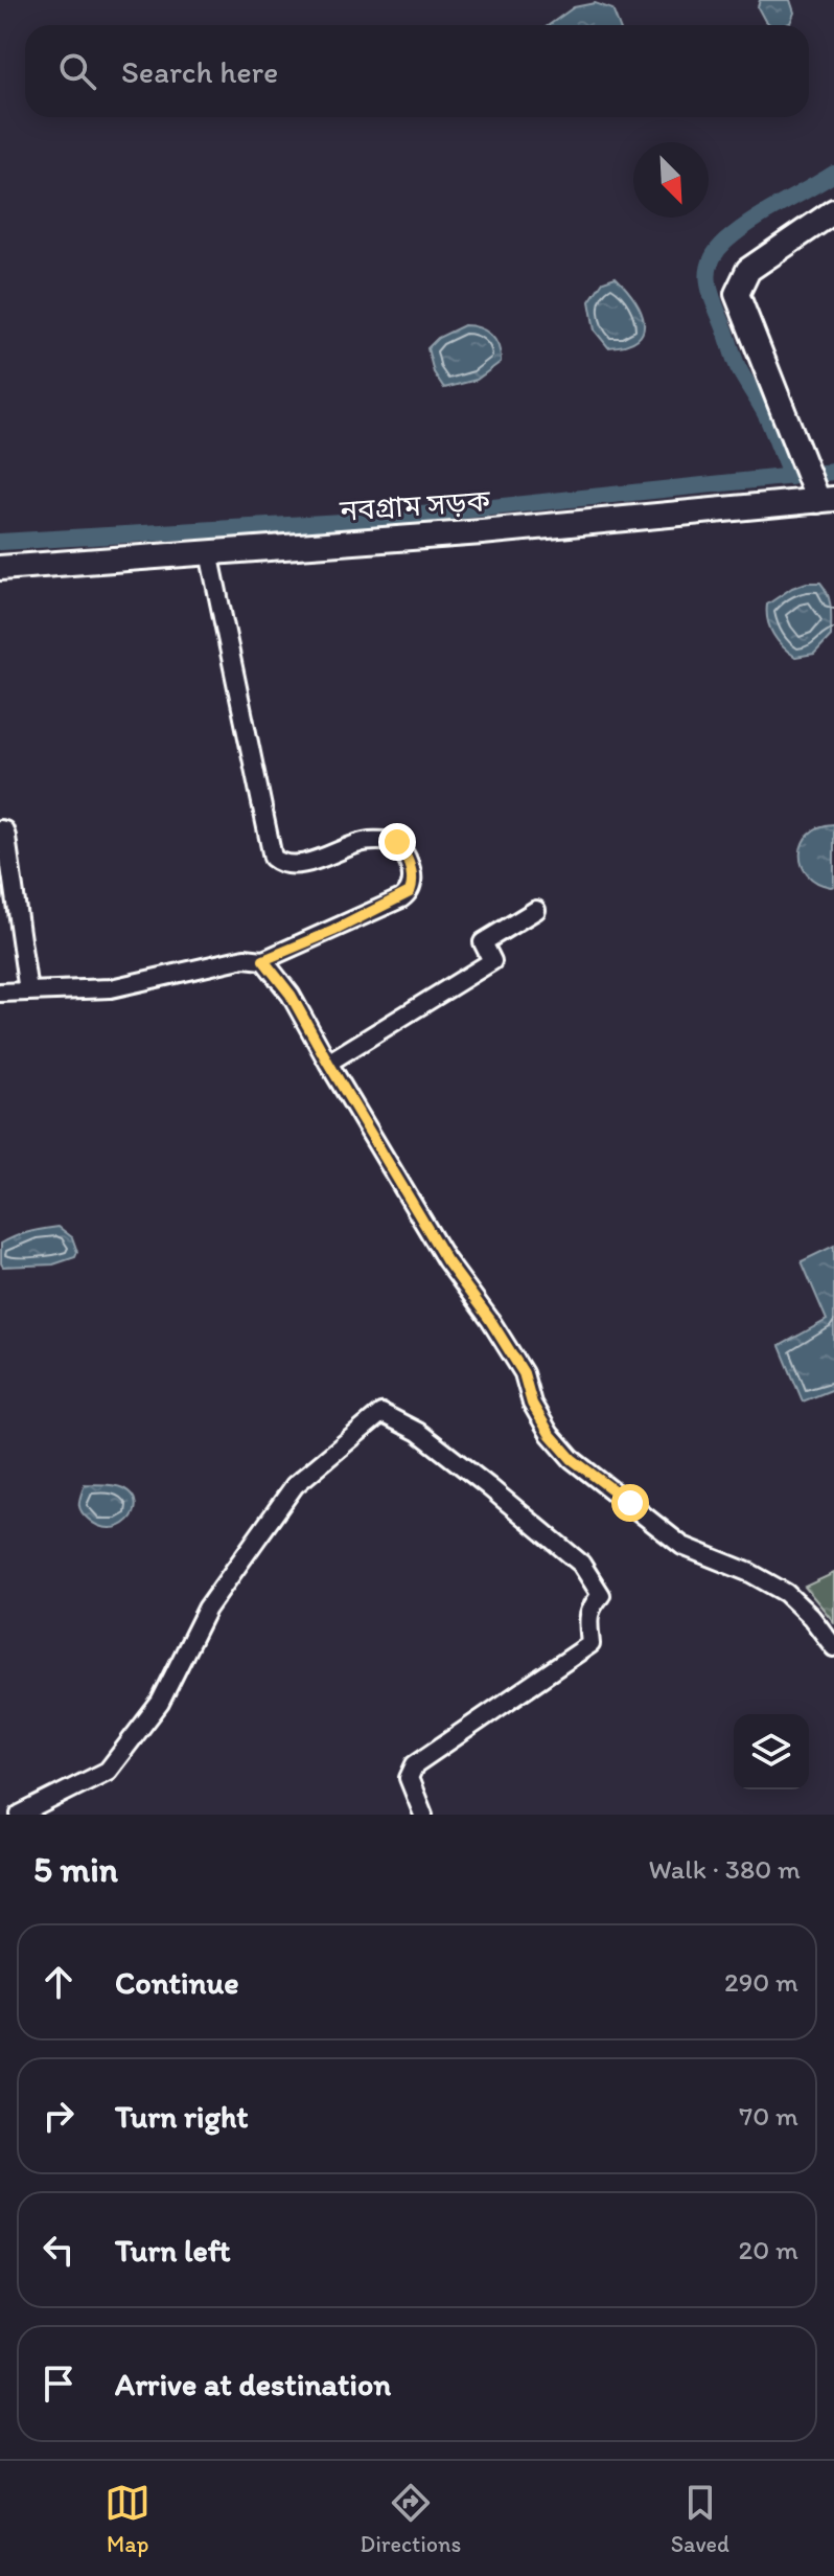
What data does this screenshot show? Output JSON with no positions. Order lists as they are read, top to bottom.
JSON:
{
  "streets": {
    "main road": ["নবগ্রাম সড়ক"]
  },
  "north": "bottom right",
  "page": {
    "search": "Search here",
    "heading": ["5 min", "Walk · 380 m"],
    "list": [
      ["Continue", "290 m"],
      ["Turn right", "70 m"],
      ["Turn left", "20 m"],
      "Arrive at destination"
    ],
    "nav": ["Map", "Directions", "Saved"]
  }
}
